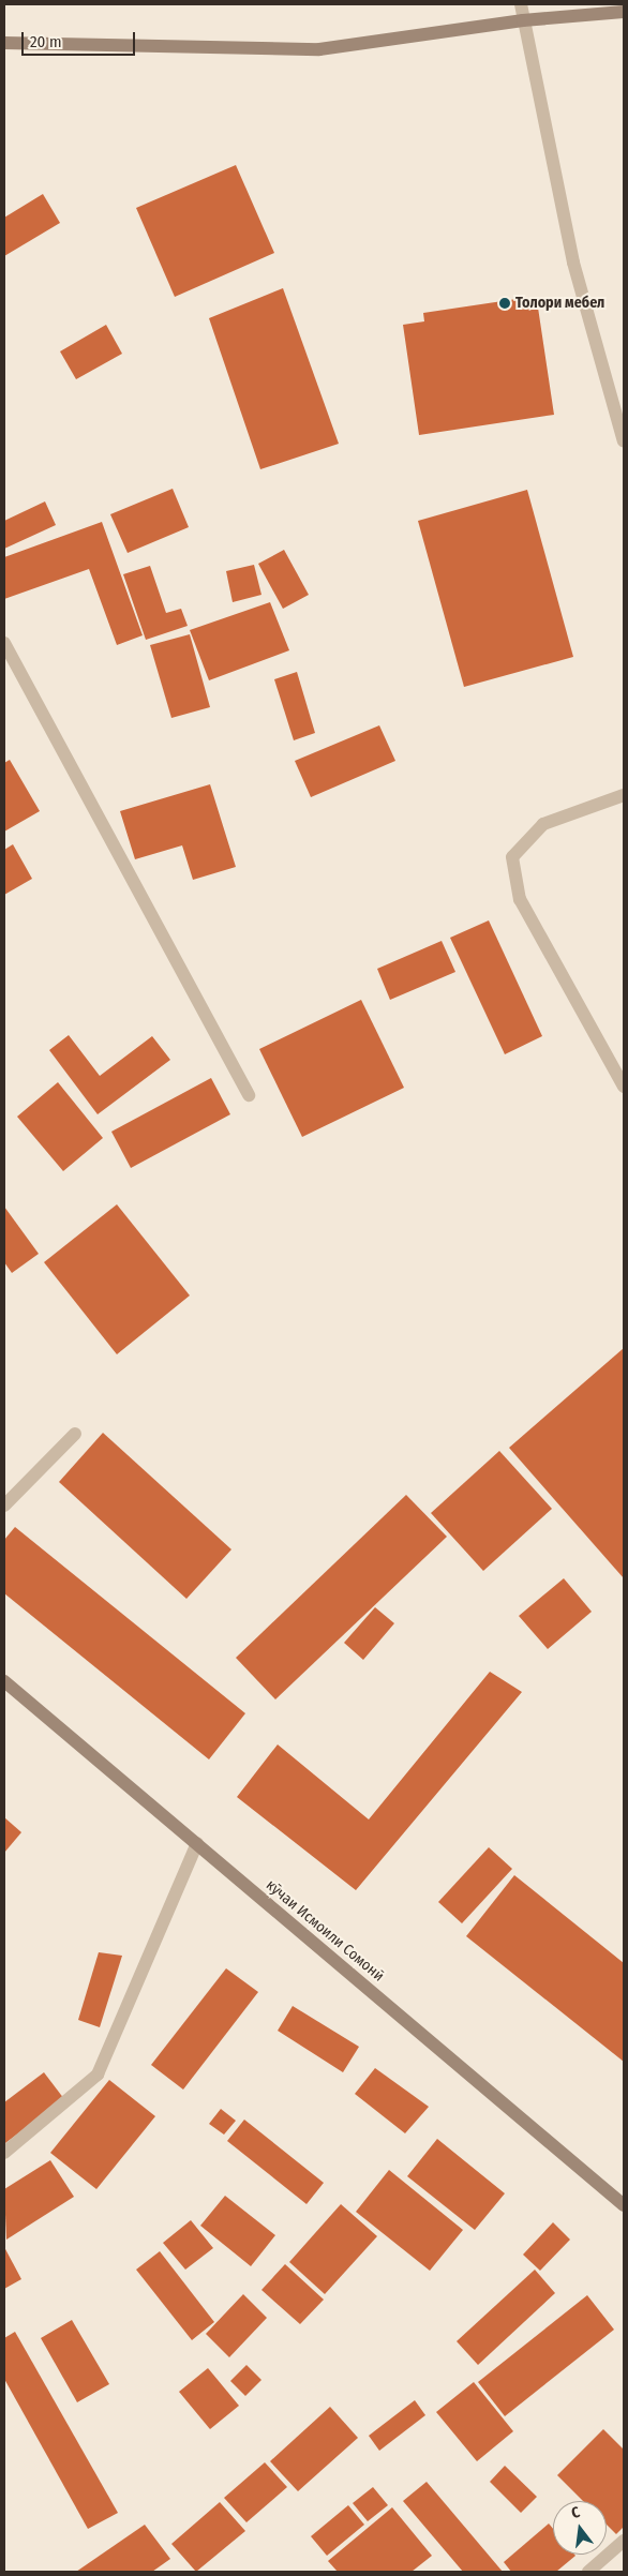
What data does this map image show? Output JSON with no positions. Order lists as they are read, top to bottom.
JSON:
{
  "streets": {
    "main road": ["кӯчаи Исмоили Сомонӣ"]
  },
  "places": ["Толори мебел"],
  "scale_bar": "20 m",
  "north": "top"
}
